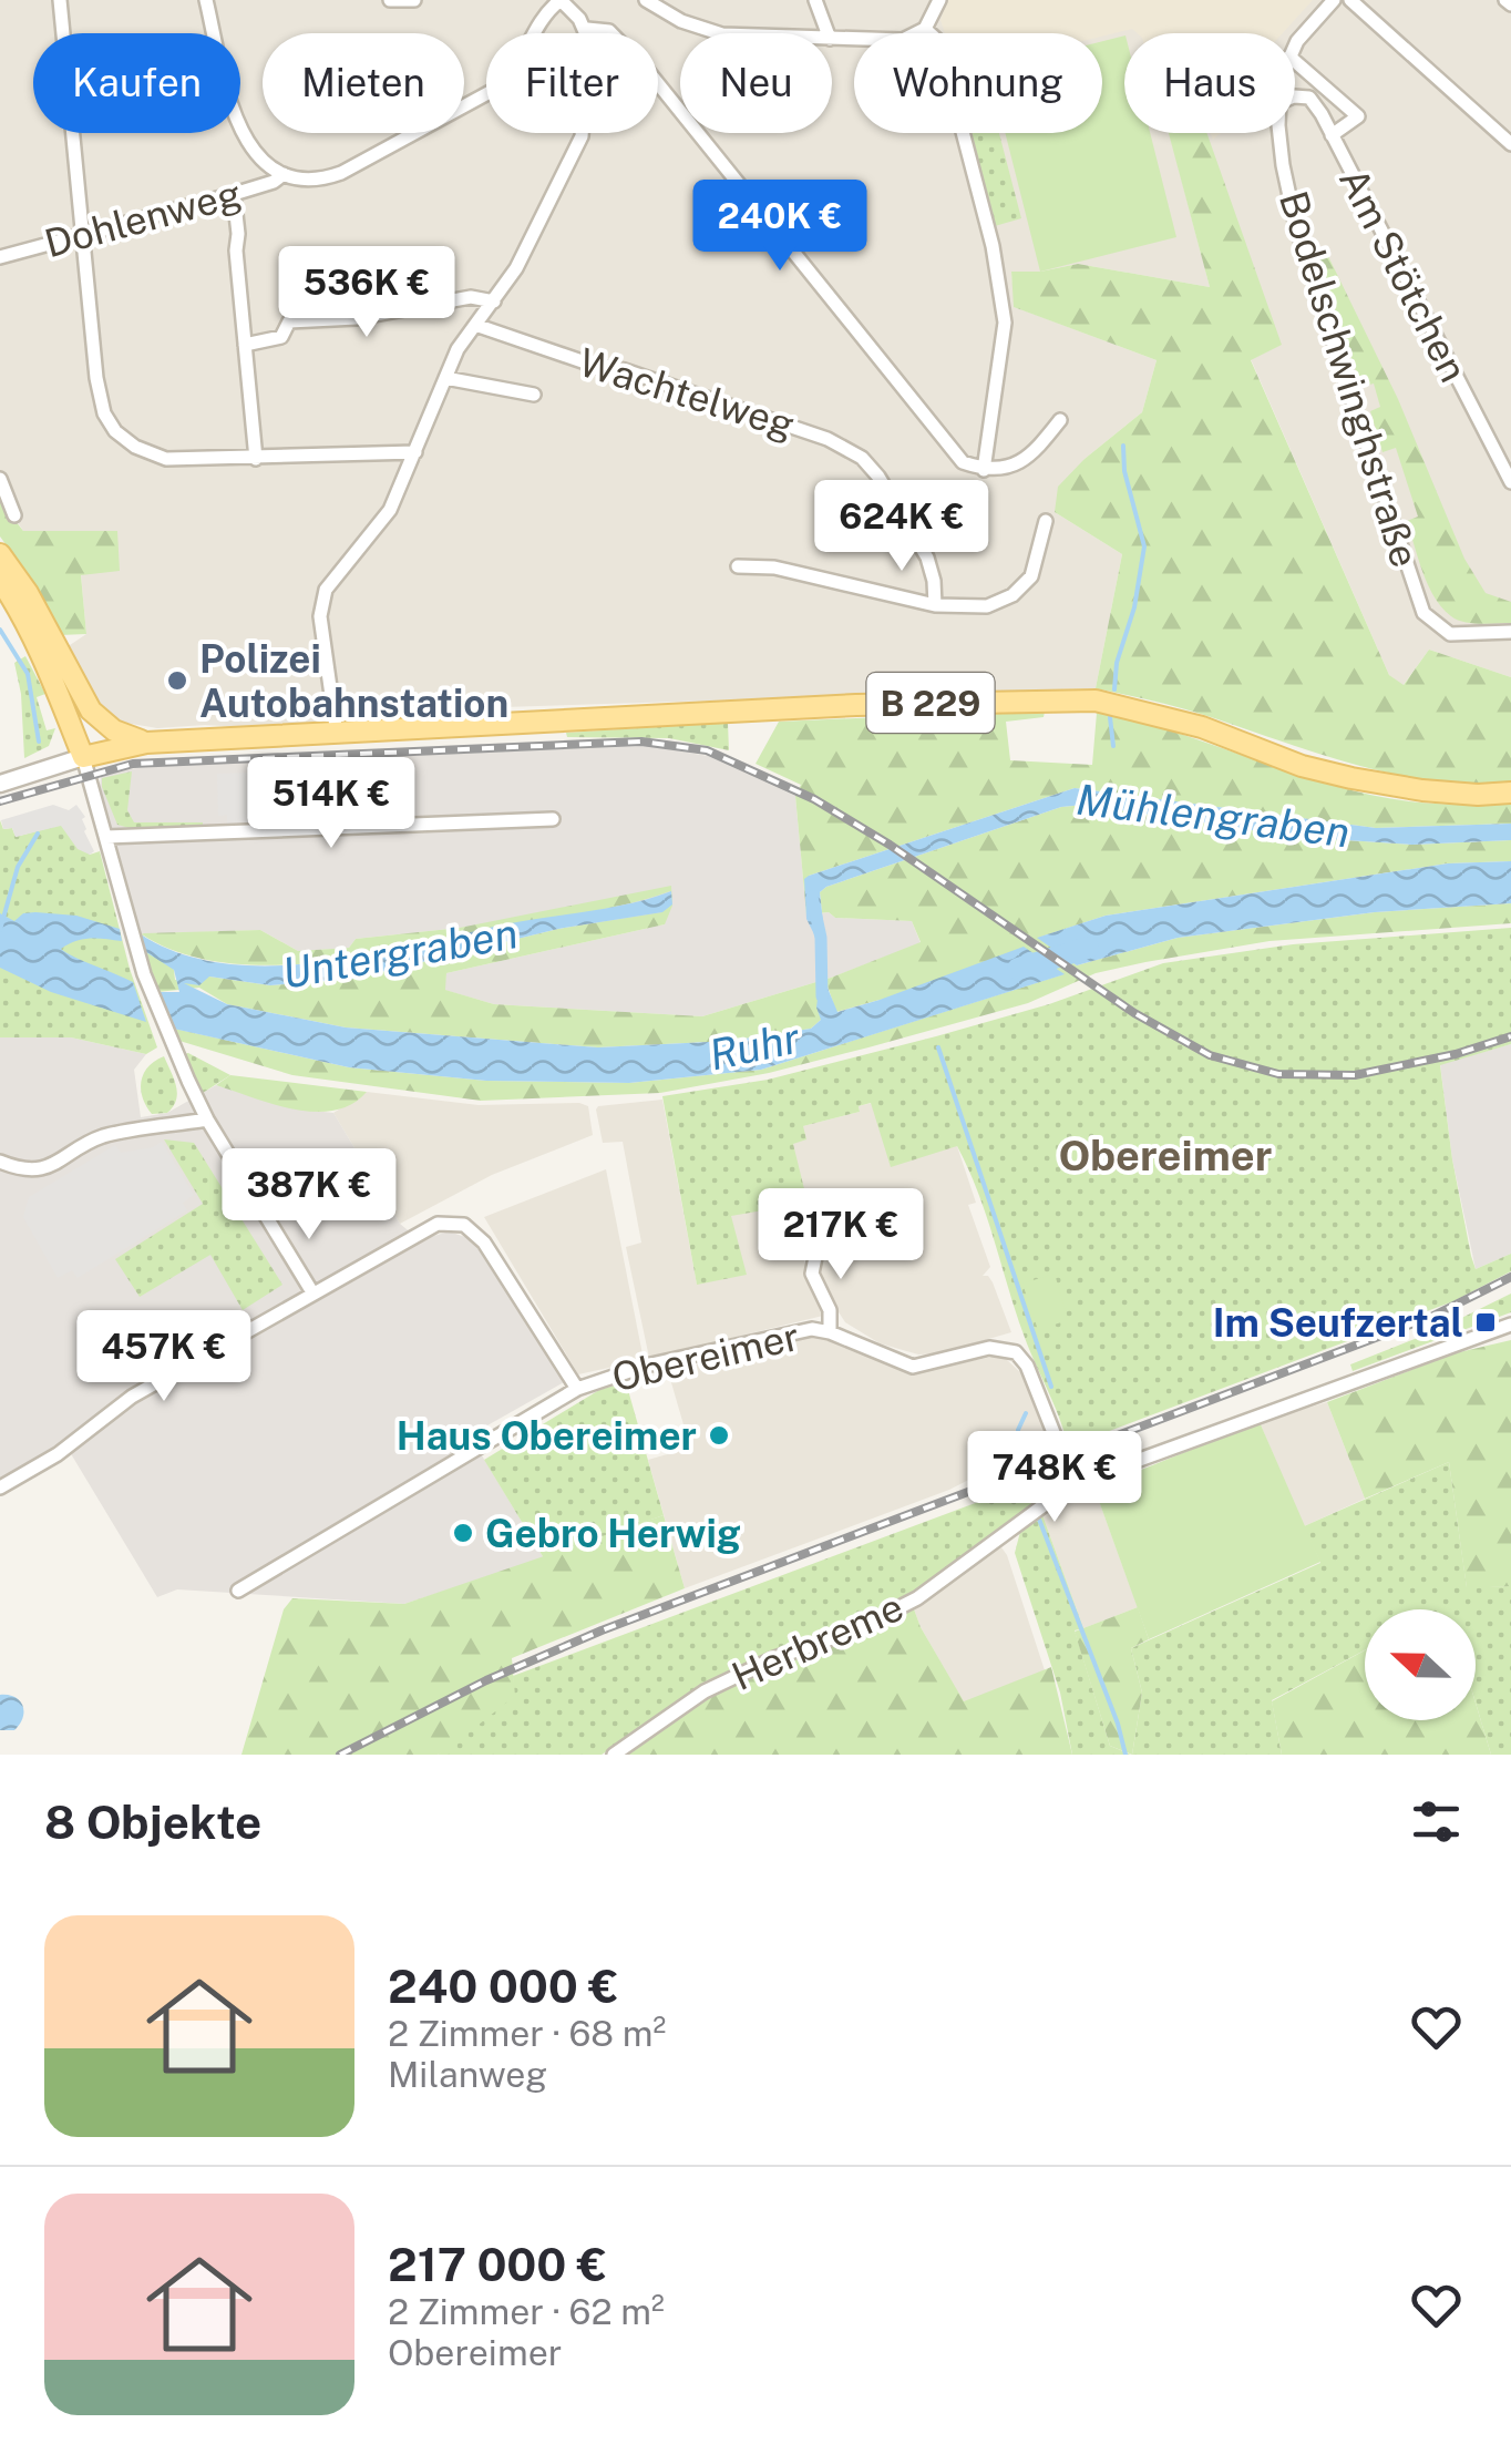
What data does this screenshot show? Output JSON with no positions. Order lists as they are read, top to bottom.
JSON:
{
  "streets": {
    "main road": ["B 229"],
    "street": [
      "Dohlenweg",
      "Am Stötchen",
      "Bodelschwinghstraße",
      "Wachtelweg",
      "Obereimer",
      "Herbreme"
    ]
  },
  "districts": ["Obereimer"],
  "water": ["Mühlengraben", "Untergraben", "Ruhr"],
  "places": {
    "other": ["Polizei Autobahnstation", "Haus Obereimer", "Gebro Herwig"],
    "transit": ["Im Seufzertal"]
  },
  "north": "left",
  "page": {
    "chip": [
      "Kaufen",
      "Mieten",
      "Filter",
      "Neu",
      "Wohnung",
      "Haus"
    ],
    "price": [
      "240K €",
      "536K €",
      "624K €",
      "514K €",
      "387K €",
      "217K €",
      "457K €",
      "748K €"
    ],
    "heading": "8 Objekte",
    "list": [
      {
        "name": "240 000 €",
        "note": "2 Zimmer · 68 m² · Milanweg"
      },
      {
        "name": "217 000 €",
        "note": "2 Zimmer · 62 m² · Obereimer"
      }
    ]
  }
}
